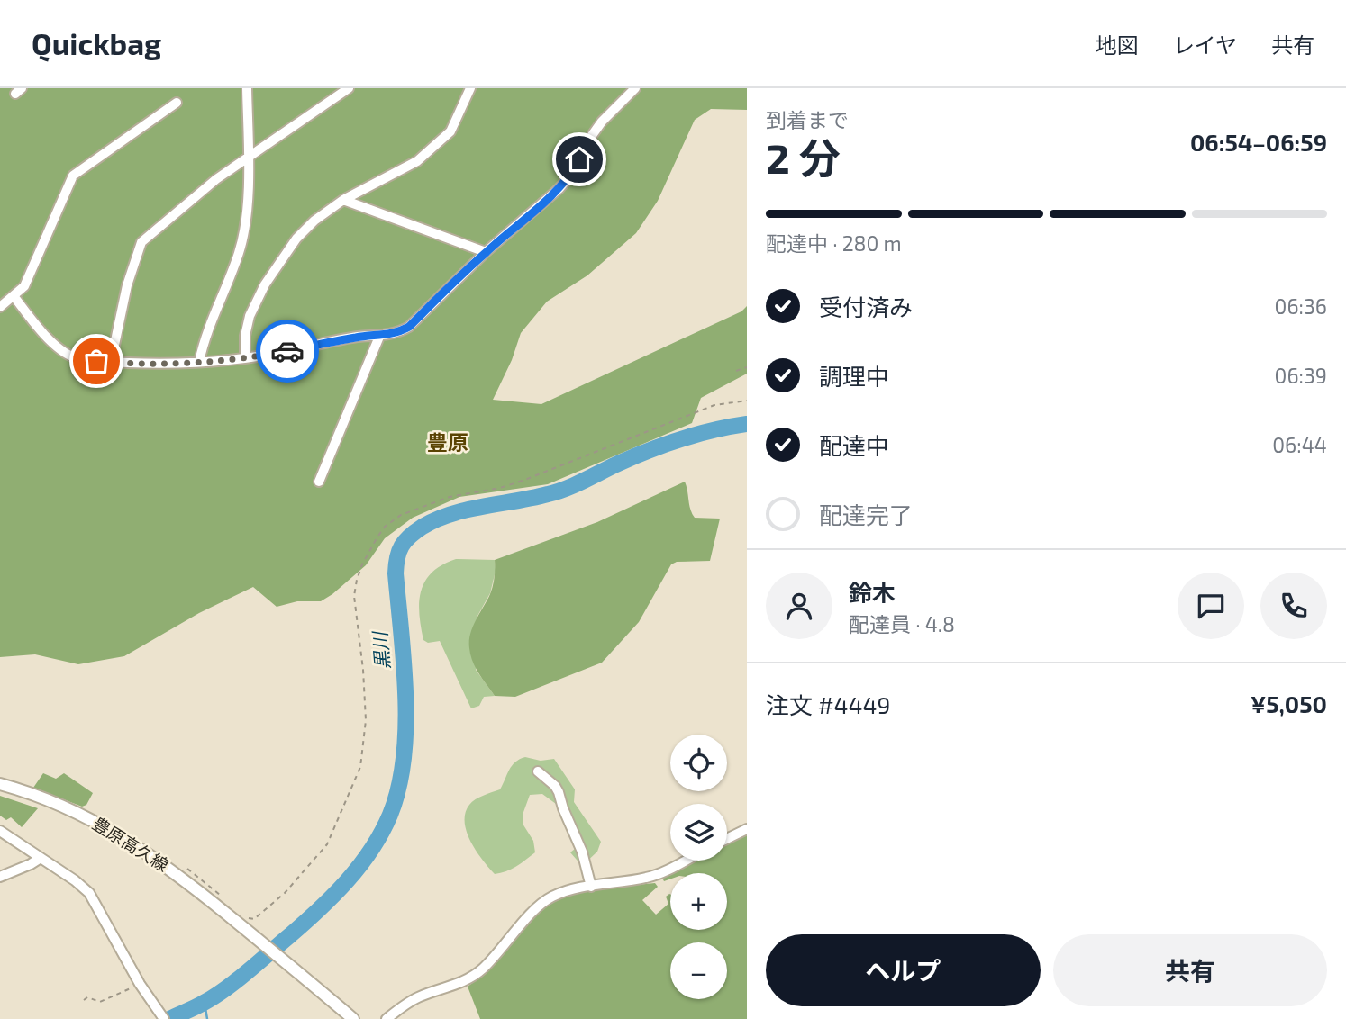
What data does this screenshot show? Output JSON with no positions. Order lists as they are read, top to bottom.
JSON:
{
  "streets": {
    "main road": ["豊原高久線"]
  },
  "districts": ["豊原"],
  "water": ["黒川"],
  "page": {
    "header": "Quickbag",
    "nav": ["地図", "レイヤ", "共有"],
    "heading": ["2 分", "到着まで", "06:54–06:59"],
    "panel": [
      "鈴木",
      "配達員 · 4.8",
      "注文 #4449",
      "¥5,050"
    ],
    "bar": "配達中 · 280 m",
    "list": [
      ["受付済み", "06:36"],
      ["調理中", "06:39"],
      ["配達中", "06:44"],
      "配達完了"
    ],
    "map_buttons": ["+", "−"],
    "buttons": ["ヘルプ", "共有"]
  }
}
